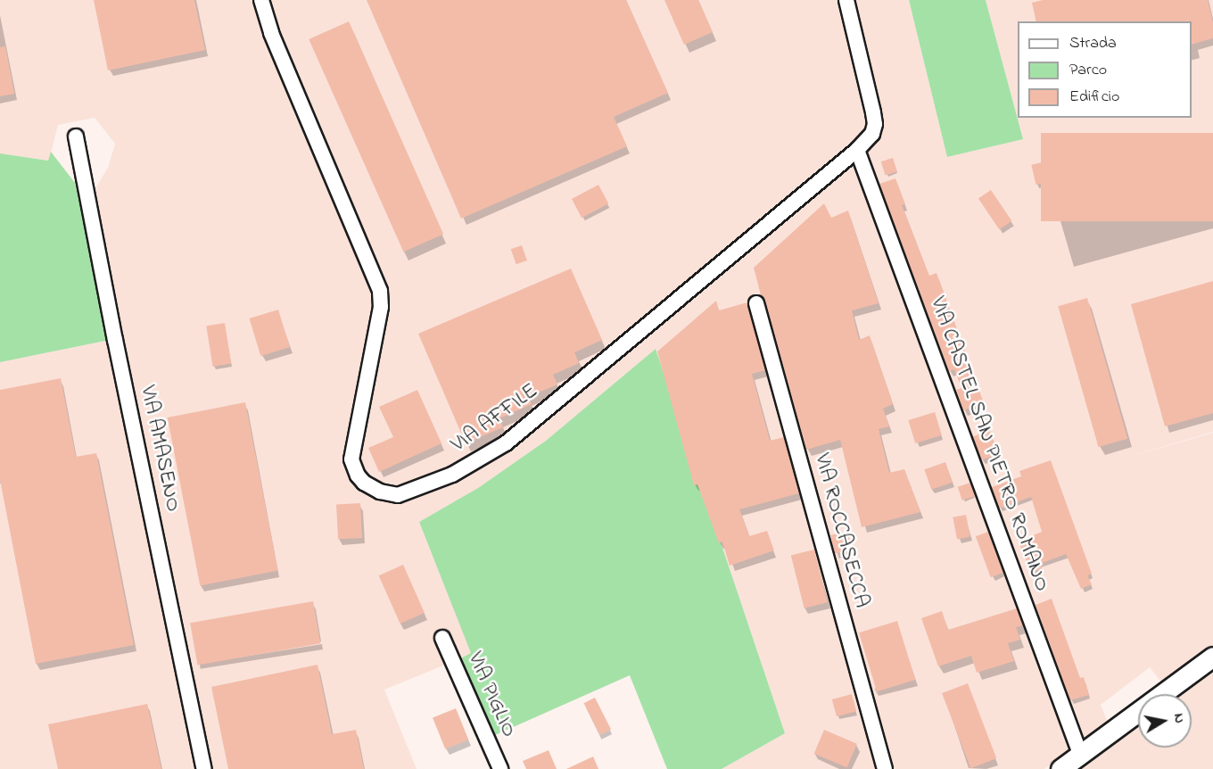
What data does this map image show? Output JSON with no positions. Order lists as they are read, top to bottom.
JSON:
{
  "streets": {
    "street": [
      "VIA AFFILE",
      "VIA CASTEL SAN PIETRO ROMANO",
      "VIA AMASENO",
      "VIA ROCCASECCA",
      "VIA PIGLIO"
    ]
  },
  "crossings": [
    ["VIA AFFILE", "VIA CASTEL SAN PIETRO ROMANO"]
  ],
  "legend": ["Strada", "Parco", "Edificio"],
  "north": "right"
}
